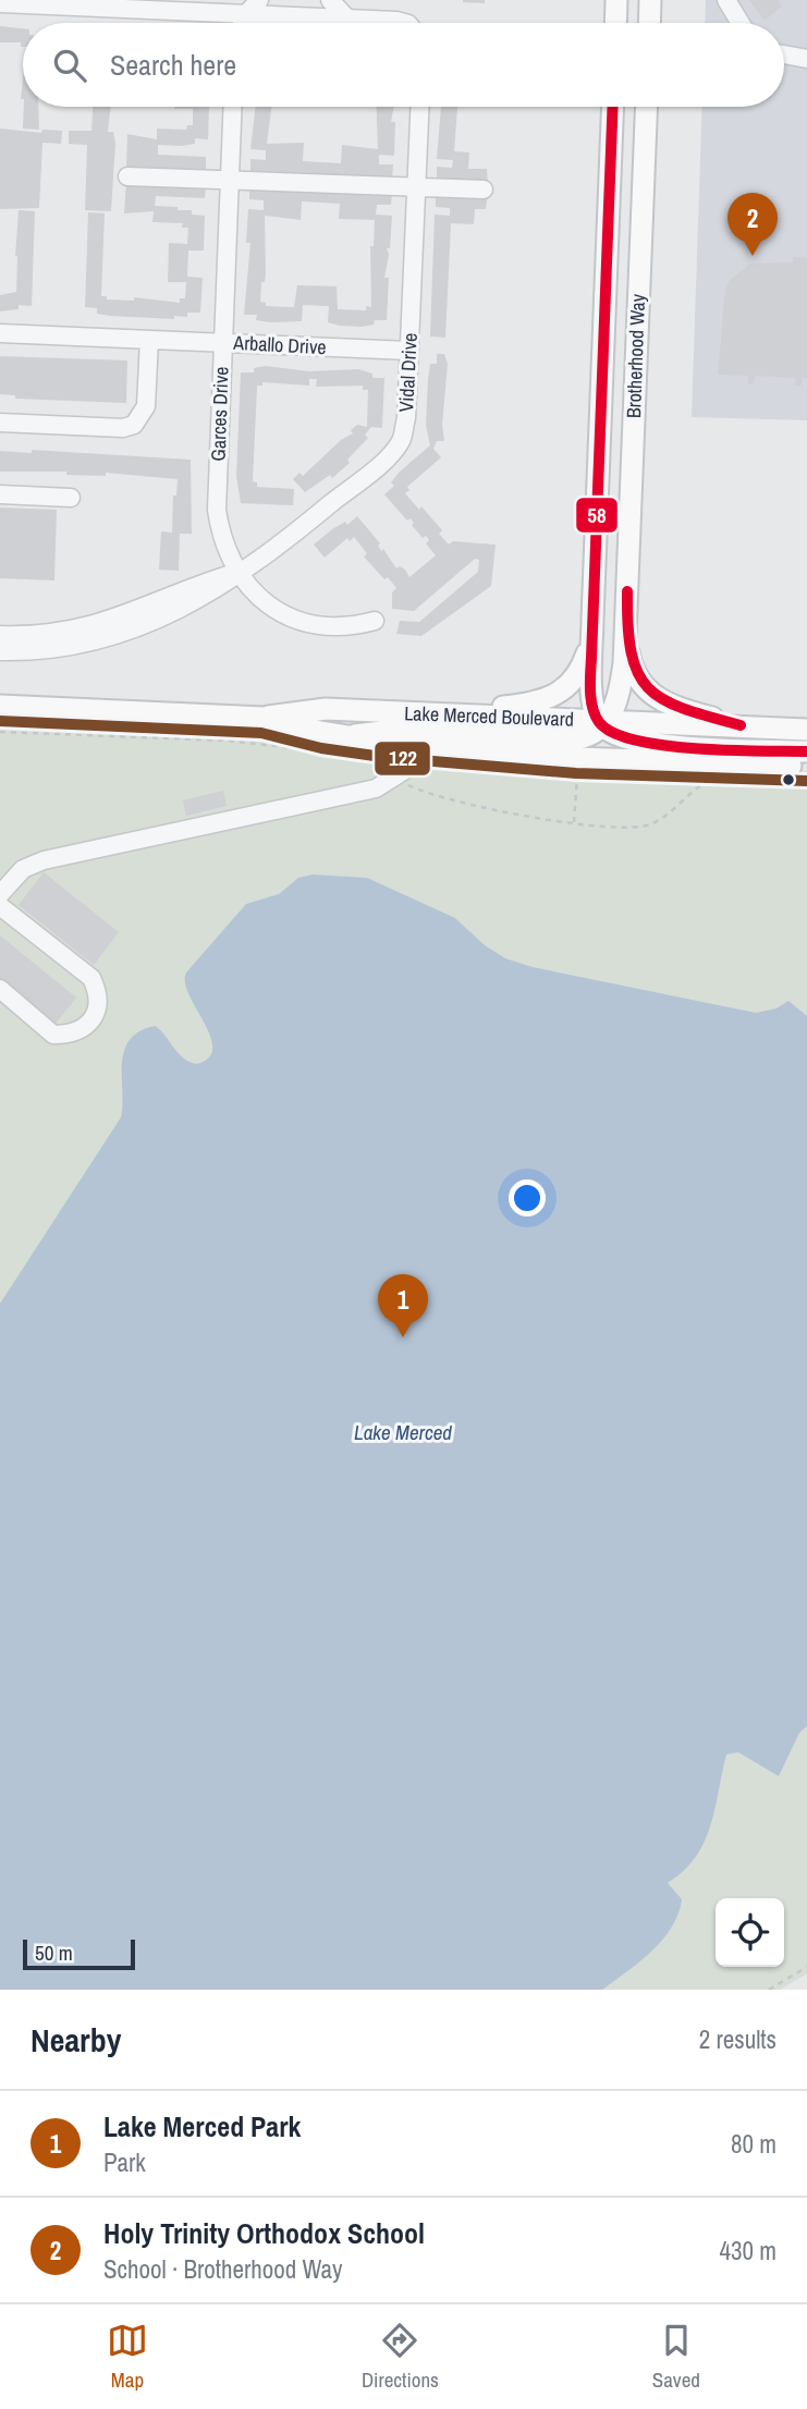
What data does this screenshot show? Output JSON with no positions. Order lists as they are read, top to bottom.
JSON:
{
  "streets": {
    "main road": ["Brotherhood Way", "Lake Merced Boulevard"],
    "street": ["Arballo Drive", "Vidal Drive", "Garces Drive"]
  },
  "crossings": [
    ["Arballo Drive", "Vidal Drive"],
    ["Arballo Drive", "Garces Drive"],
    ["Vidal Drive", "Garces Drive"]
  ],
  "water": ["Lake Merced"],
  "lines": ["transit line 58", "transit line 122"],
  "scale_bar": "50 m",
  "page": {
    "search": "Search here",
    "pins": ["2", "1"],
    "scale": "50 m",
    "heading": ["Nearby", "2 results"],
    "list": [
      {
        "mark": "1",
        "name": "Lake Merced Park",
        "note": "Park",
        "value": "80 m"
      },
      {
        "mark": "2",
        "name": "Holy Trinity Orthodox School",
        "note": "School · Brotherhood Way",
        "value": "430 m"
      }
    ],
    "nav": ["Map", "Directions", "Saved"]
  }
}
